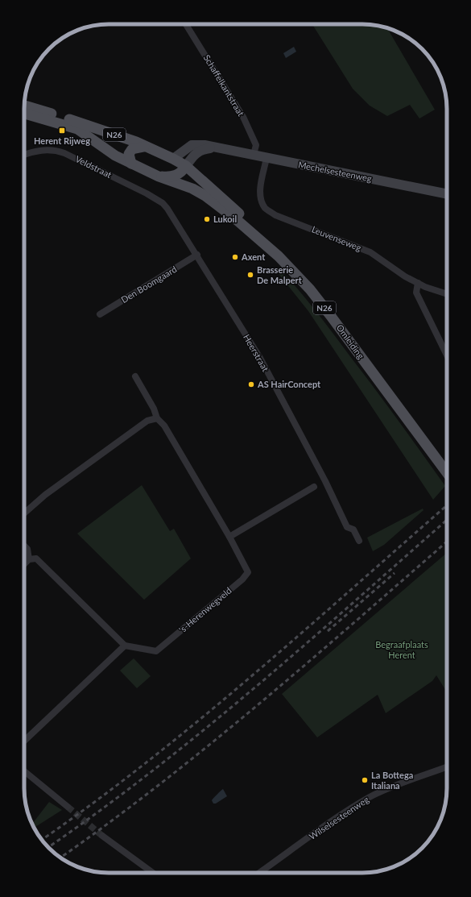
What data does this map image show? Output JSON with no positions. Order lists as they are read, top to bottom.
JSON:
{
  "streets": {
    "main road": ["N26", "Omleiding"],
    "street": [
      "Schaffelkantstraat",
      "Veldstraat",
      "Mechelsesteenweg",
      "Leuvenseweg",
      "Den Boomgaard",
      "Heerstraat",
      "'s-Herenwegveld",
      "Wilselsesteenweg"
    ]
  },
  "crossings": [
    ["Schaffelkantstraat", "Mechelsesteenweg"],
    ["N26", "Mechelsesteenweg"],
    ["N26", "Omleiding"],
    ["Veldstraat", "Heerstraat"],
    ["Mechelsesteenweg", "Leuvenseweg"],
    ["Mechelsesteenweg", "Omleiding"],
    ["Den Boomgaard", "Heerstraat"]
  ],
  "parks": ["Begraafplaats Herent"],
  "places": {
    "transit": ["Herent Rijweg"],
    "other": [
      "Lukoil",
      "Axent",
      "Brasserie De Malpert",
      "AS HairConcept",
      "La Bottega Italiana"
    ]
  }
}
